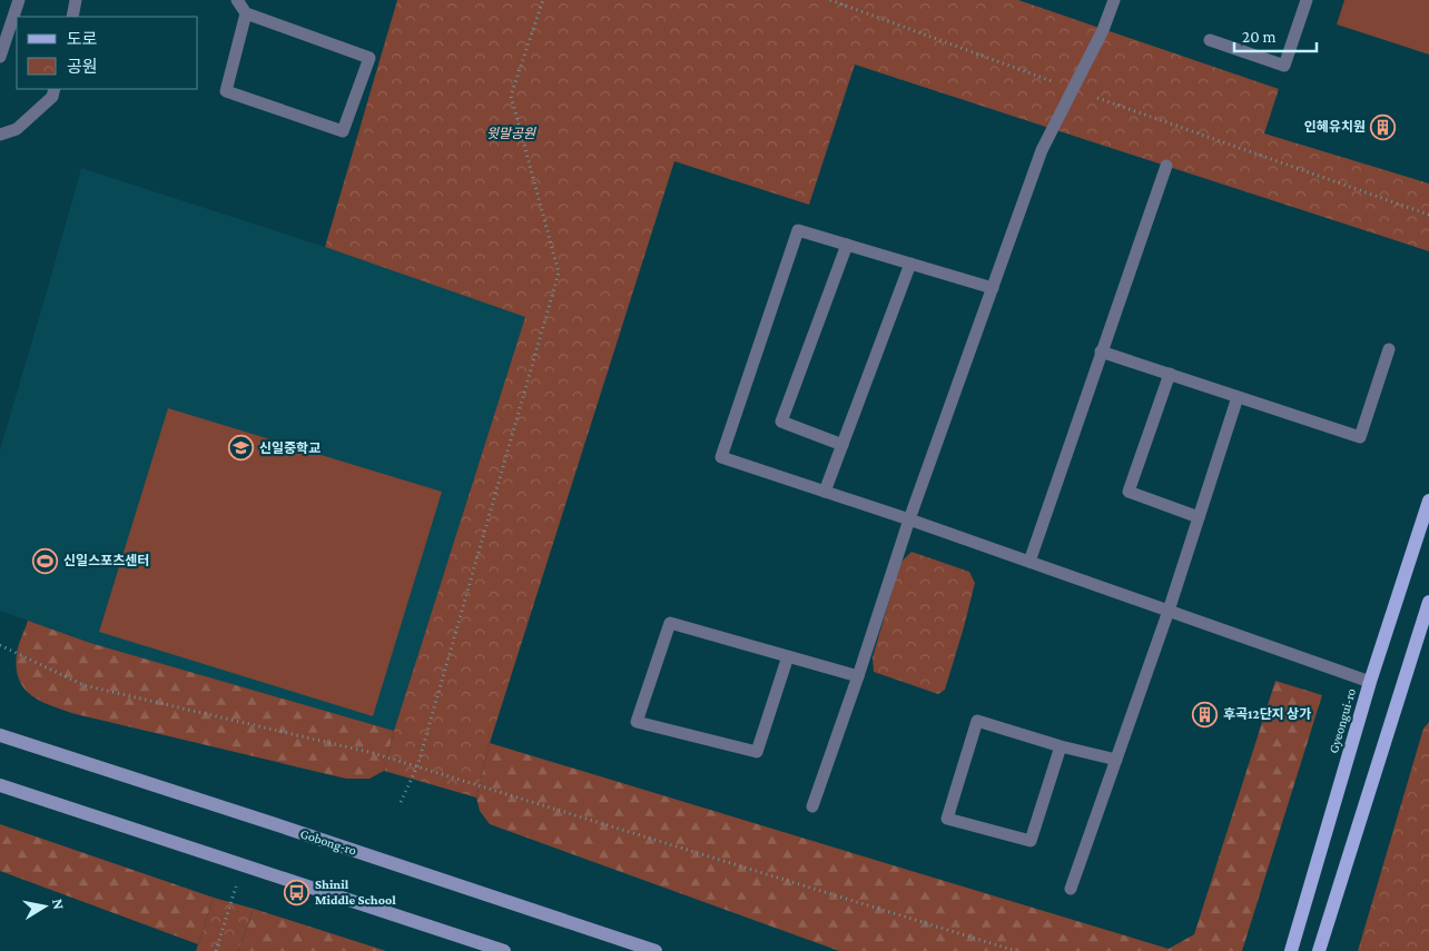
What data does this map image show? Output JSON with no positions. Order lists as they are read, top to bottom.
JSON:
{
  "streets": {
    "main road": ["Gyeongui-ro", "Gobong-ro"]
  },
  "parks": ["윗말공원"],
  "places": {
    "building": ["인혜유치원", "후곡12단지 상가"],
    "school or university": ["신일중학교"],
    "sports": ["신일스포츠센터"],
    "bus stop": ["Shinil Middle School"]
  },
  "legend": ["도로", "공원"],
  "scale_bar": "20 m",
  "north": "right"
}
